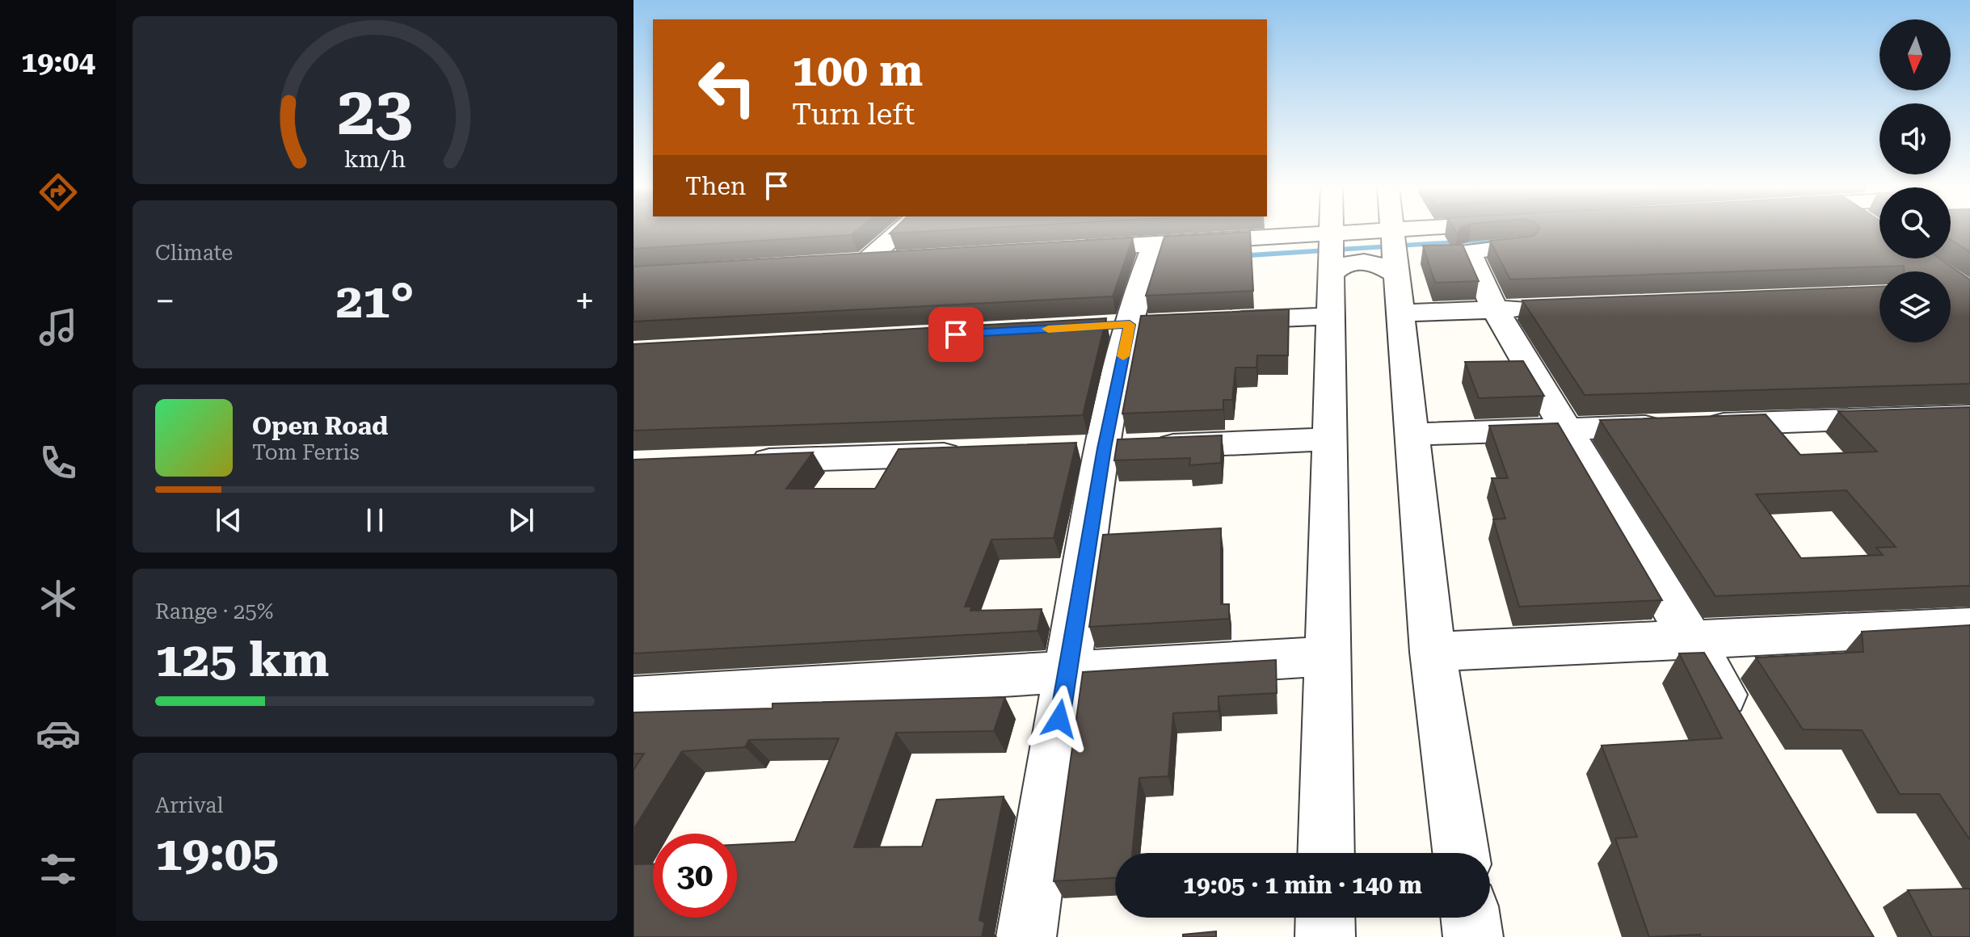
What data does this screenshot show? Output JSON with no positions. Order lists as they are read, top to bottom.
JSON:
{
  "north": "bottom",
  "page": {
    "tabs": "19:04",
    "turn": ["100 m", "Turn left"],
    "then": "Then",
    "tile": [
      "Climate",
      ["Range · 25%", "125 km"],
      ["Arrival", "19:05"]
    ],
    "heat": ["−", "21°", "+"],
    "song": ["Open Road", "Tom Ferris"],
    "limit": "30",
    "trip": "19:05 · 1 min · 140 m",
    "gauge": ["23", "km/h"]
  }
}
